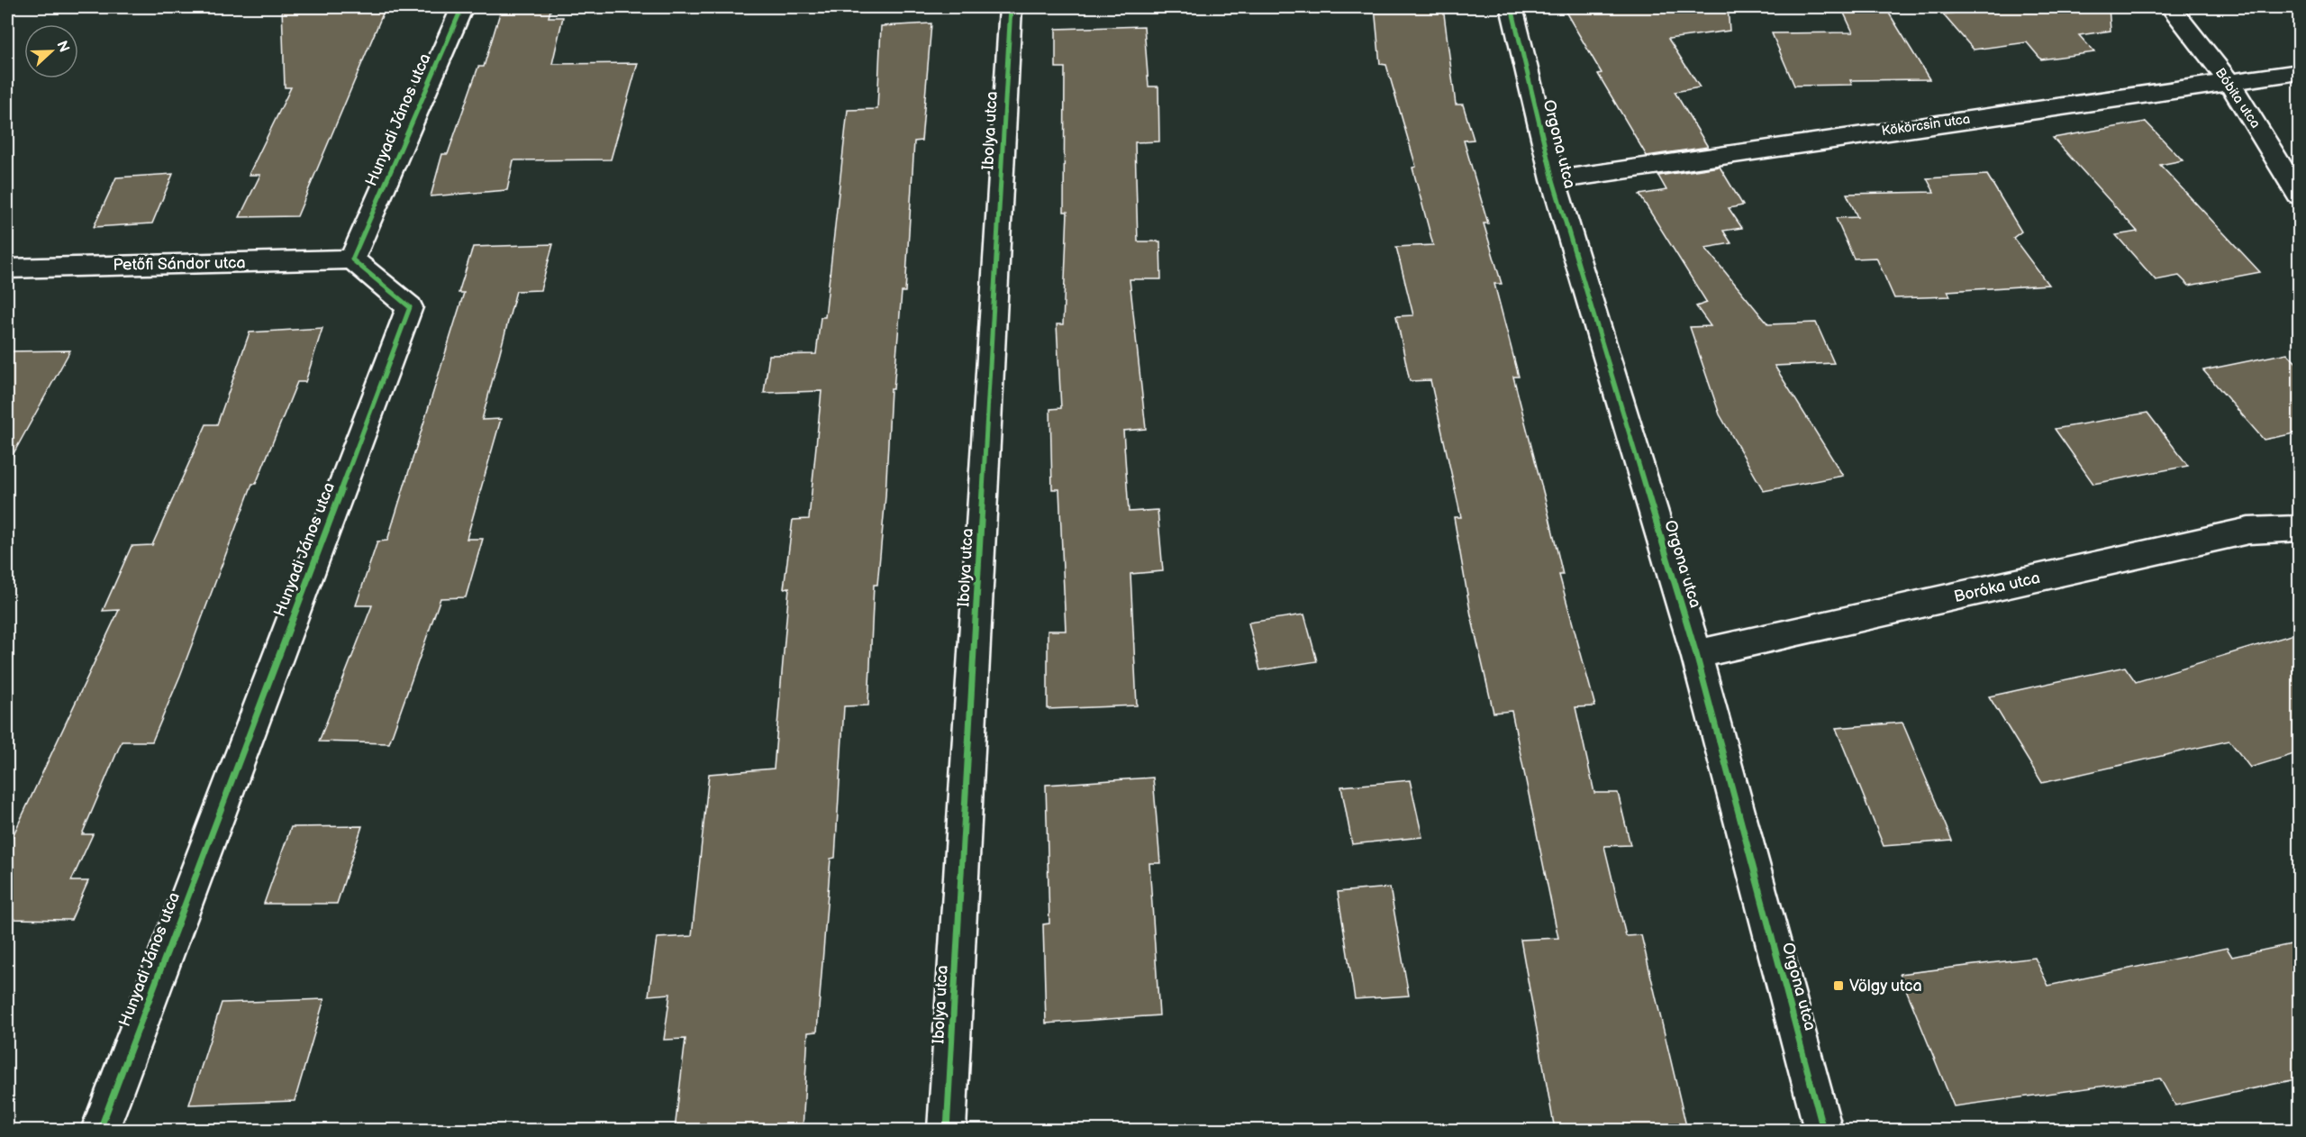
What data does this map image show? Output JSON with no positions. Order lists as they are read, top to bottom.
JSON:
{
  "streets": {
    "street": [
      "Bóbita utca",
      "Hunyadi János utca",
      "Kökörcsin utca",
      "Ibolya utca",
      "Orgona utca",
      "Petőfi Sándor utca",
      "Boróka utca"
    ]
  },
  "crossings": [
    ["Bóbita utca", "Kökörcsin utca"],
    ["Hunyadi János utca", "Petőfi Sándor utca"],
    ["Kökörcsin utca", "Orgona utca"],
    ["Orgona utca", "Boróka utca"]
  ],
  "places": {
    "transit": ["Völgy utca"]
  },
  "north": "right"
}
